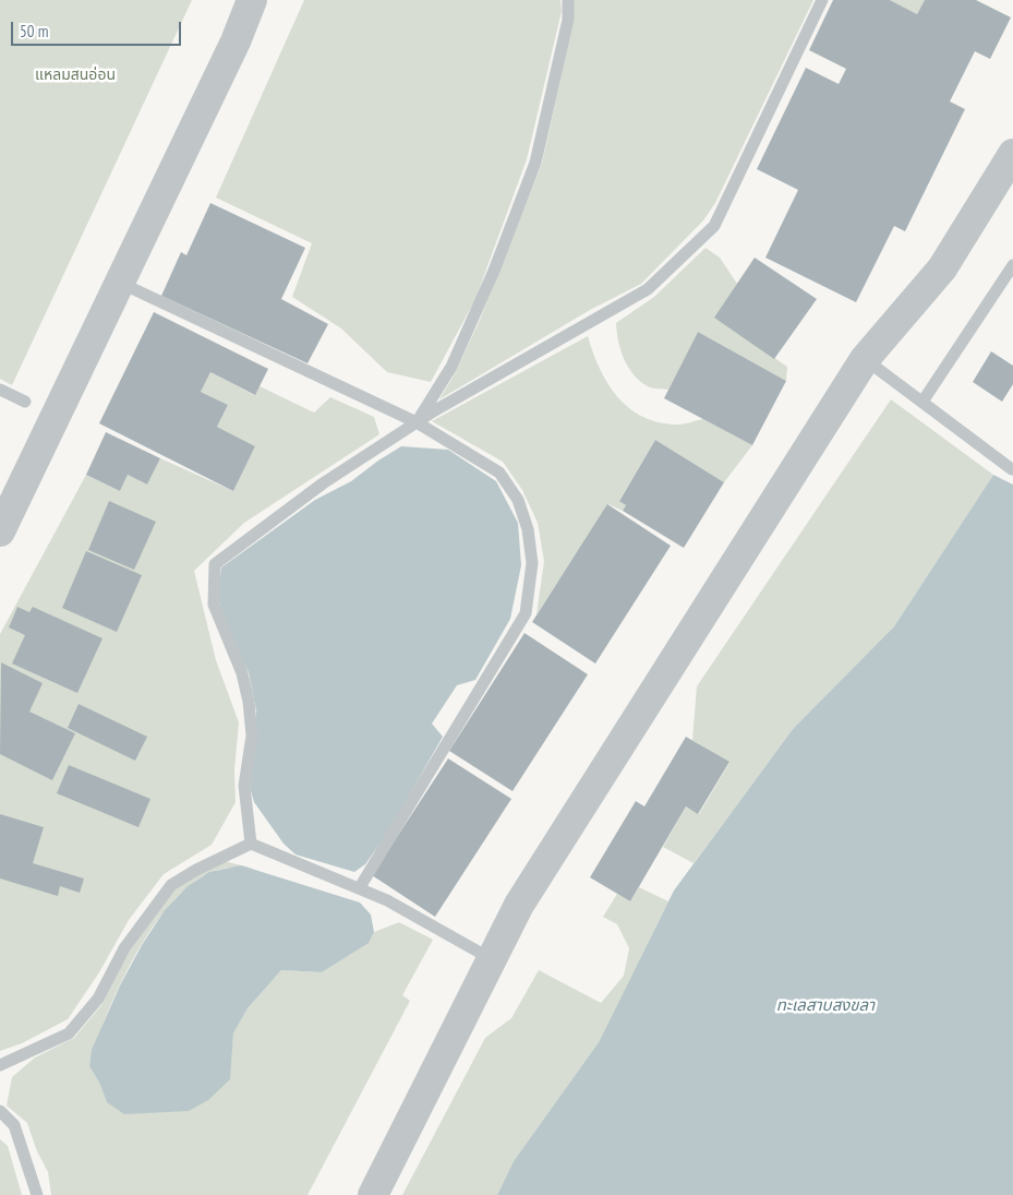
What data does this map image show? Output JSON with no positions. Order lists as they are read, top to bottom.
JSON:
{
  "water": ["ทะเลสาบสงขลา"],
  "parks": ["แหลมสนอ่อน"],
  "scale_bar": "50 m"
}
